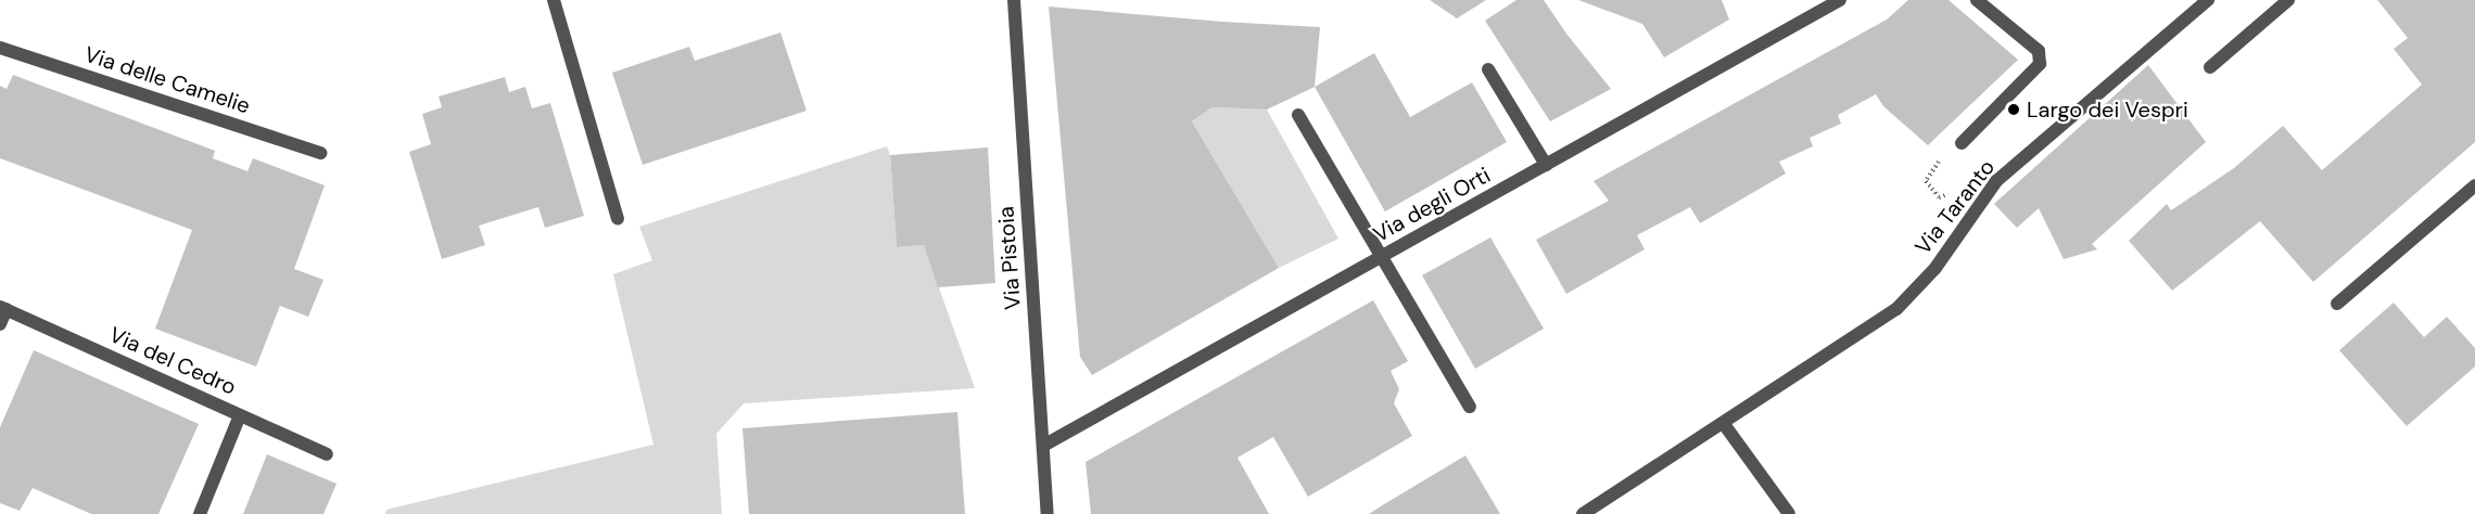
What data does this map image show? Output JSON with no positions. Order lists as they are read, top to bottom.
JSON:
{
  "streets": {
    "street": [
      "Via delle Camelie",
      "Via degli Orti",
      "Via Taranto",
      "Via Pistoia",
      "Via del Cedro"
    ]
  },
  "crossings": [
    ["Via degli Orti", "Via Pistoia"]
  ],
  "places": ["Largo dei Vespri"]
}
